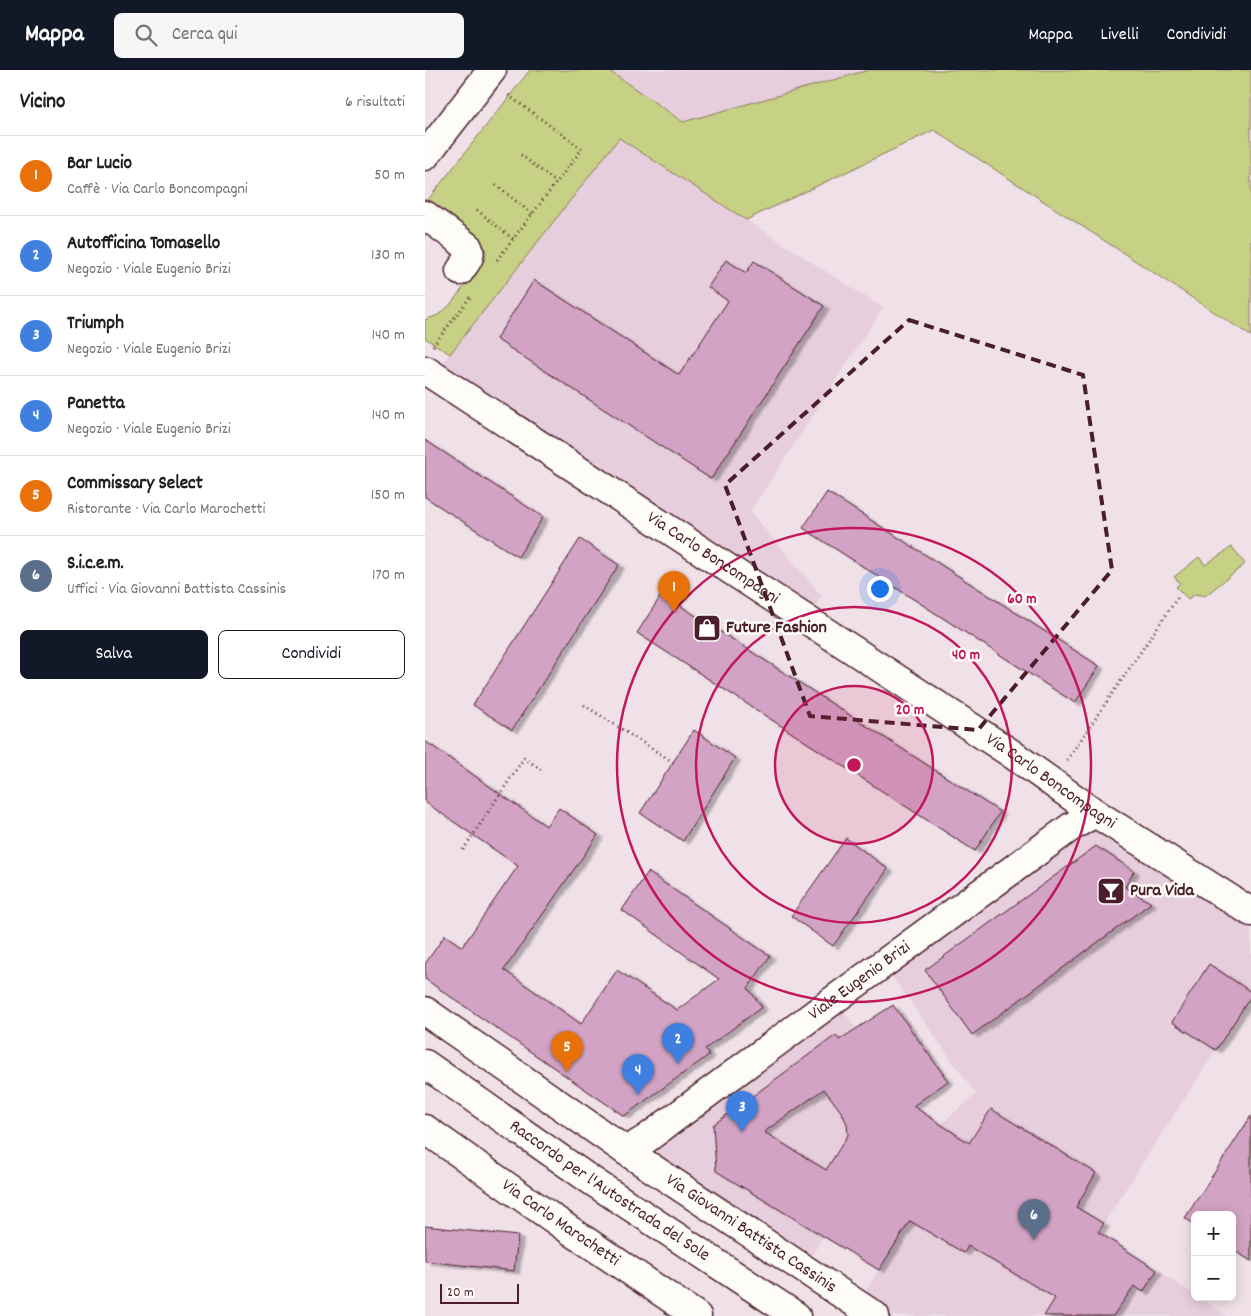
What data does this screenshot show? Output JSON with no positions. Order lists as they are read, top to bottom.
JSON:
{
  "streets": {
    "main road": [
      "Via Carlo Boncompagni",
      "Viale Eugenio Brizi",
      "Raccordo per l'Autostrada del Sole",
      "Via Carlo Marochetti",
      "Via Giovanni Battista Cassinis"
    ]
  },
  "crossings": [
    ["Via Carlo Boncompagni", "Viale Eugenio Brizi"],
    ["Viale Eugenio Brizi", "Via Giovanni Battista Cassinis"]
  ],
  "places": {
    "shop": ["Future Fashion"],
    "bar": ["Pura Vida"]
  },
  "scale_bar": "20 m",
  "page": {
    "header": "Mappa",
    "search": "Cerca qui",
    "nav": ["Mappa", "Livelli", "Condividi"],
    "heading": ["Vicino", "6 risultati"],
    "list": [
      {
        "mark": "1",
        "name": "Bar Lucio",
        "note": "Caffè · Via Carlo Boncompagni",
        "value": "50 m"
      },
      {
        "mark": "2",
        "name": "Autofficina Tomasello",
        "note": "Negozio · Viale Eugenio Brizi",
        "value": "130 m"
      },
      {
        "mark": "3",
        "name": "Triumph",
        "note": "Negozio · Viale Eugenio Brizi",
        "value": "140 m"
      },
      {
        "mark": "4",
        "name": "Panetta",
        "note": "Negozio · Viale Eugenio Brizi",
        "value": "140 m"
      },
      {
        "mark": "5",
        "name": "Commissary Select",
        "note": "Ristorante · Via Carlo Marochetti",
        "value": "150 m"
      },
      {
        "mark": "6",
        "name": "S.i.c.e.m.",
        "note": "Uffici · Via Giovanni Battista Cassinis",
        "value": "170 m"
      }
    ],
    "pins": [
      "1",
      "2",
      "5",
      "4",
      "3",
      "6"
    ],
    "buttons": ["Salva", "Condividi"],
    "map_buttons": ["+", "−"],
    "scale": "20 m"
  },
  "rings": ["60 m", "40 m", "20 m"]
}
